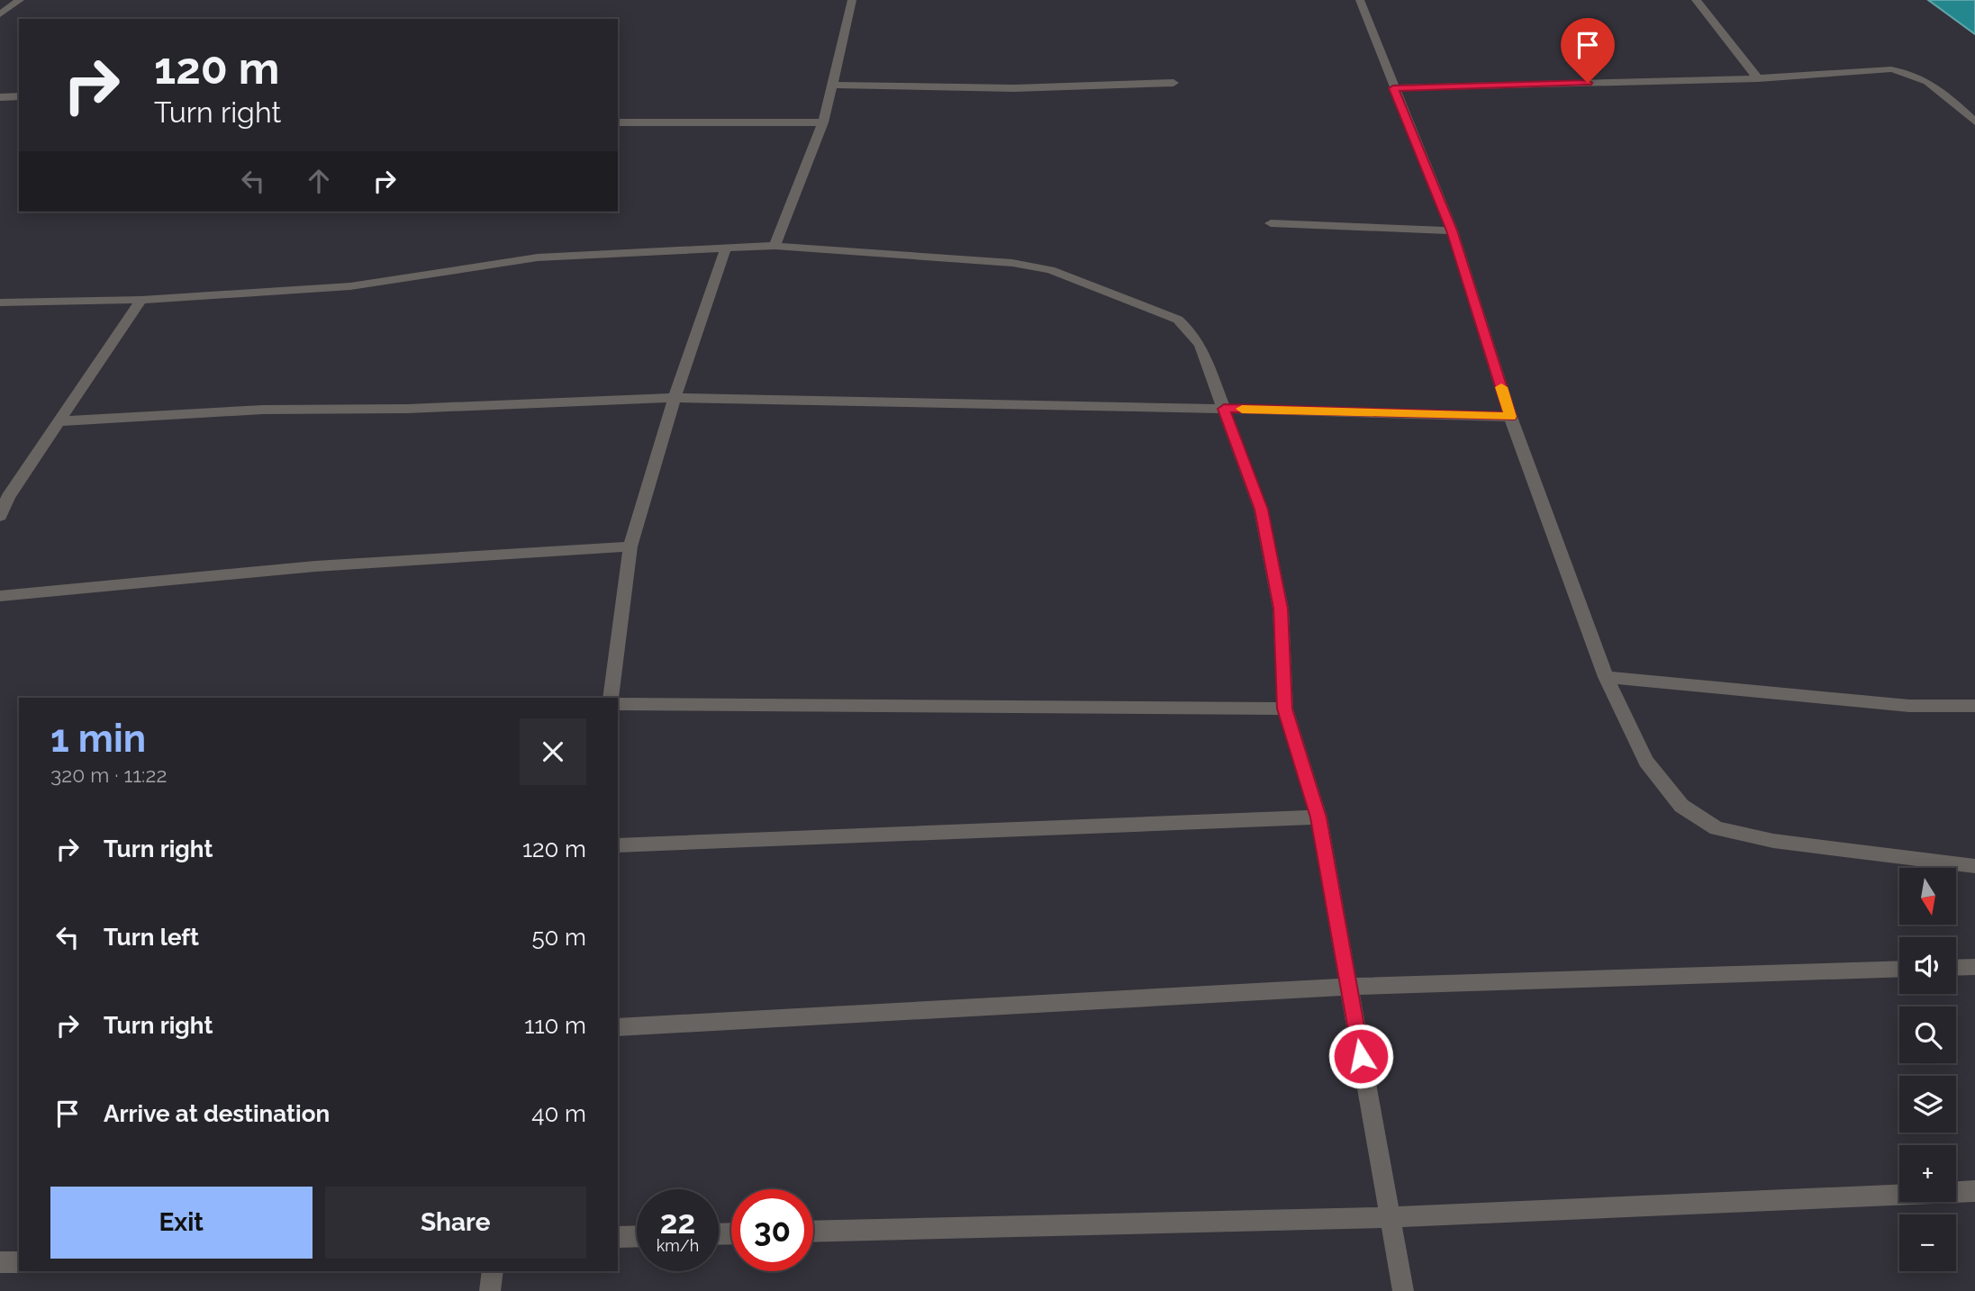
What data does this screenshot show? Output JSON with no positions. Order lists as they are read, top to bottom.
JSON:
{
  "north": "bottom",
  "page": {
    "turn": ["120 m", "Turn right"],
    "heading": ["1 min", "320 m · 11:22"],
    "list": [
      {
        "name": "Turn right",
        "value": "120 m"
      },
      {
        "name": "Turn left",
        "value": "50 m"
      },
      {
        "name": "Turn right",
        "value": "110 m"
      },
      {
        "name": "Arrive at destination",
        "value": "40 m"
      }
    ],
    "map_buttons": ["+", "−"],
    "buttons": ["Exit", "Share"],
    "speed": "22 km/h",
    "limit": "30"
  }
}
